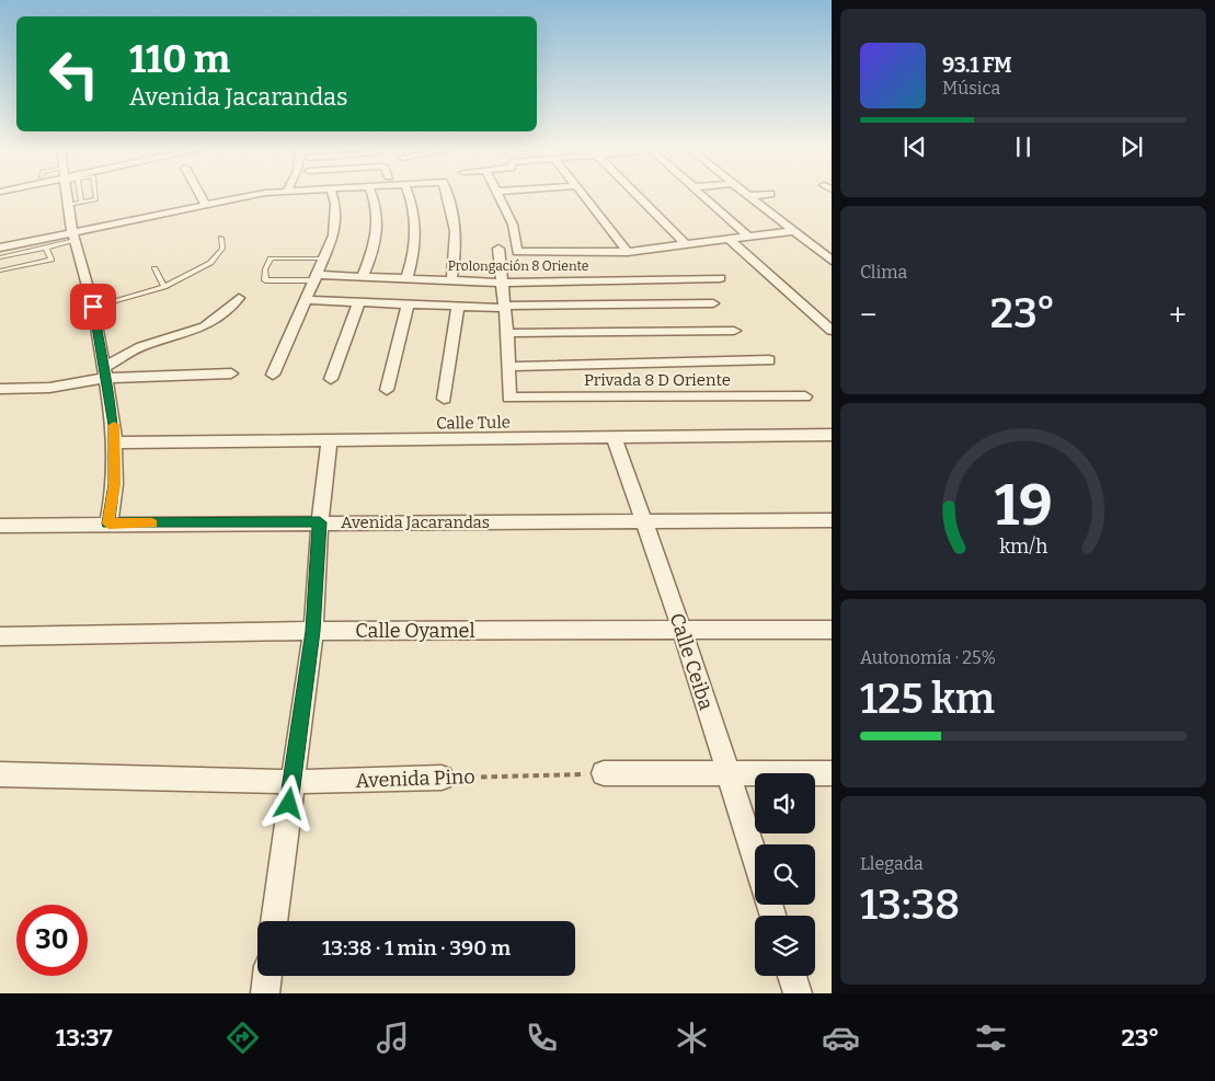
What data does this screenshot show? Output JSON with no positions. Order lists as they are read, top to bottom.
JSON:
{
  "streets": {
    "street": [
      "Prolongación 8 Oriente",
      "Privada 8 D Oriente",
      "Calle Tule",
      "Avenida Jacarandas",
      "Calle Oyamel",
      "Calle Ceiba",
      "Avenida Pino"
    ]
  },
  "crossings": [
    ["Calle Tule", "Calle Ceiba"],
    ["Avenida Jacarandas", "Calle Ceiba"],
    ["Calle Oyamel", "Calle Ceiba"]
  ],
  "page": {
    "turn": ["110 m", "Avenida Jacarandas"],
    "song": ["93.1 FM", "Música"],
    "tile": [
      "Clima",
      ["Autonomía · 25%", "125 km"],
      ["Llegada", "13:38"]
    ],
    "heat": ["−", "23°", "+"],
    "limit": "30",
    "trip": "13:38 · 1 min · 390 m",
    "tabs": ["13:37", "23°"],
    "gauge": ["19", "km/h"]
  }
}
